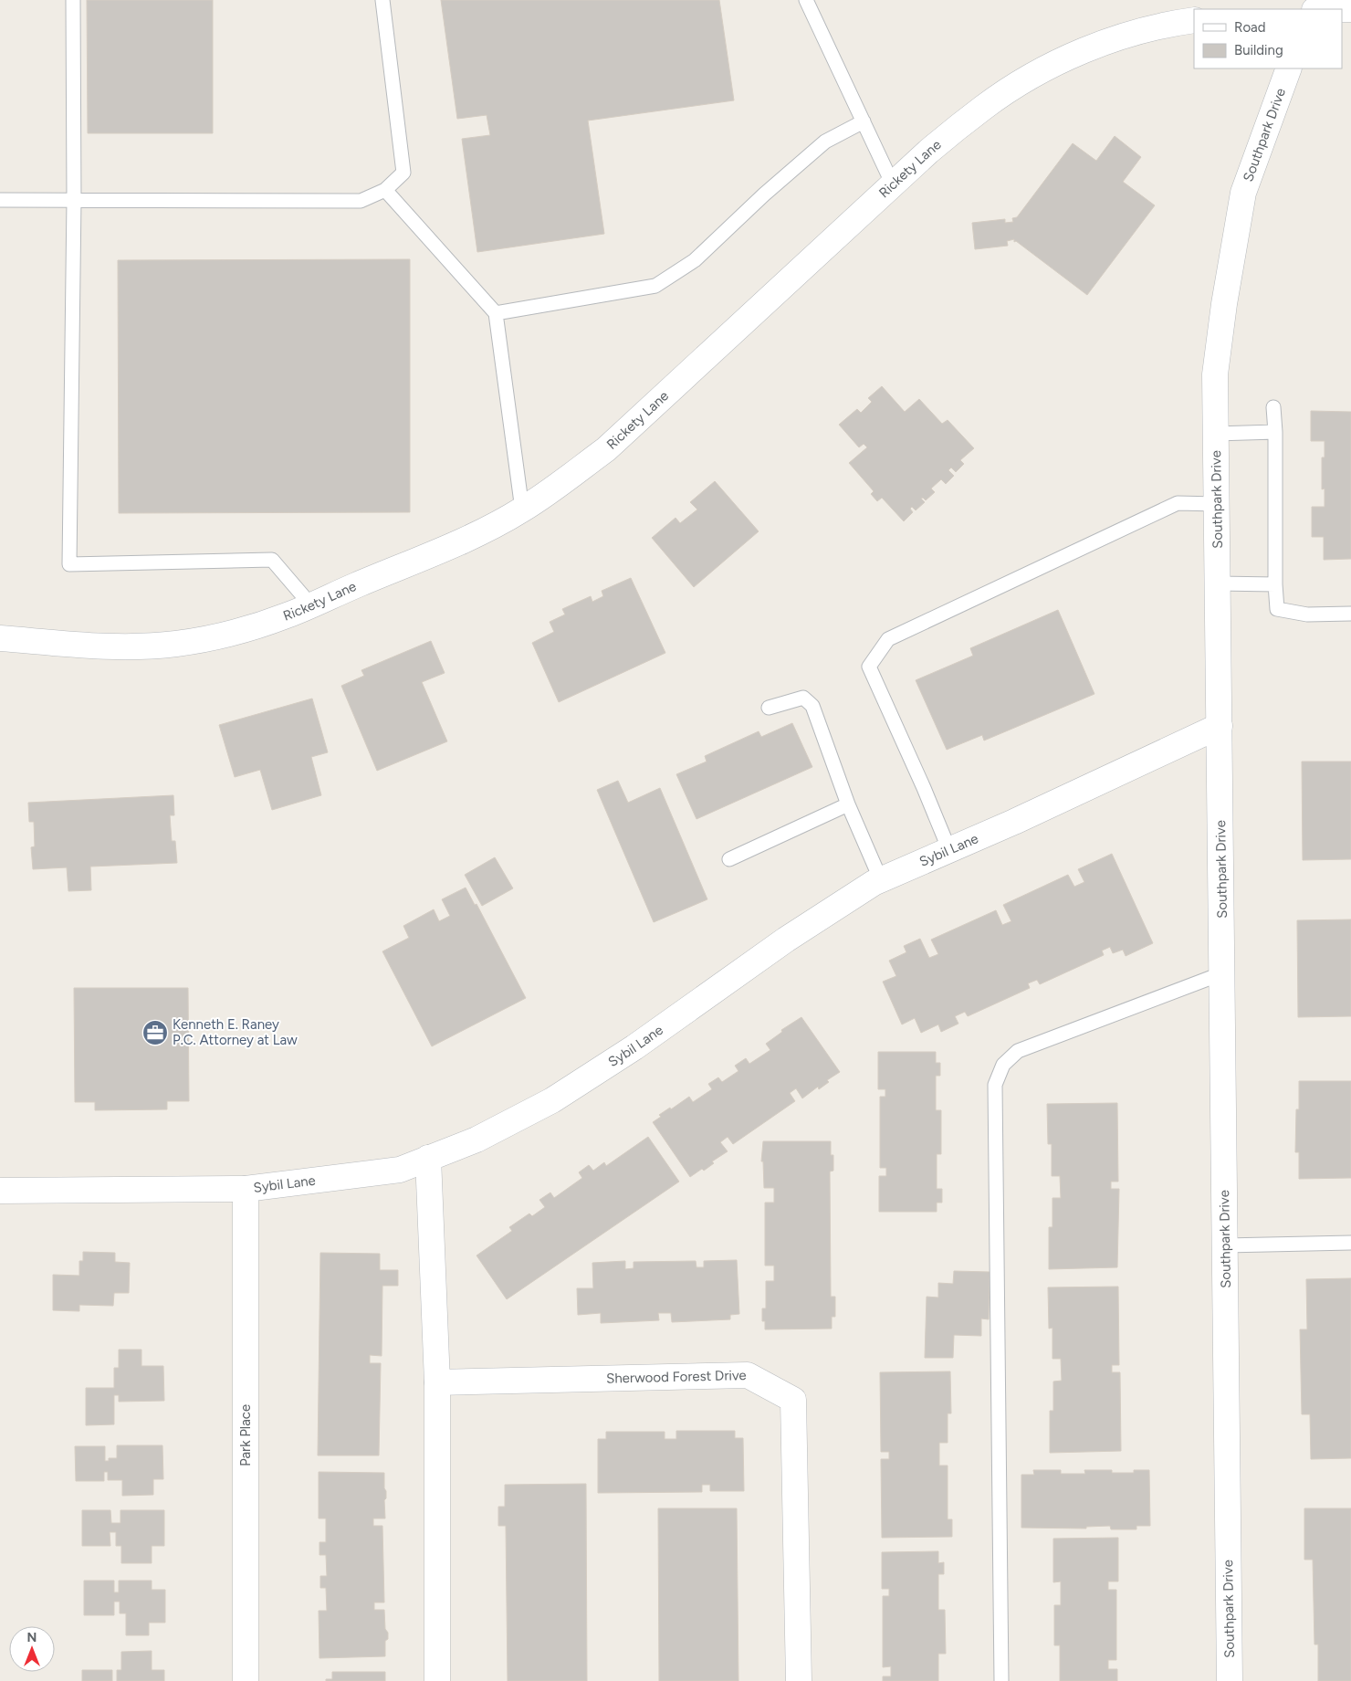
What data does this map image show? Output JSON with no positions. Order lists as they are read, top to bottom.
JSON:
{
  "streets": {
    "street": [
      "Southpark Drive",
      "Rickety Lane",
      "Sybil Lane",
      "Sherwood Forest Drive",
      "Park Place"
    ]
  },
  "crossings": [
    ["Southpark Drive", "Sybil Lane"],
    ["Sybil Lane", "Park Place"]
  ],
  "places": {
    "office": ["Kenneth E. Raney P.C. Attorney at Law"]
  },
  "legend": ["Road", "Building"],
  "north": "top"
}
